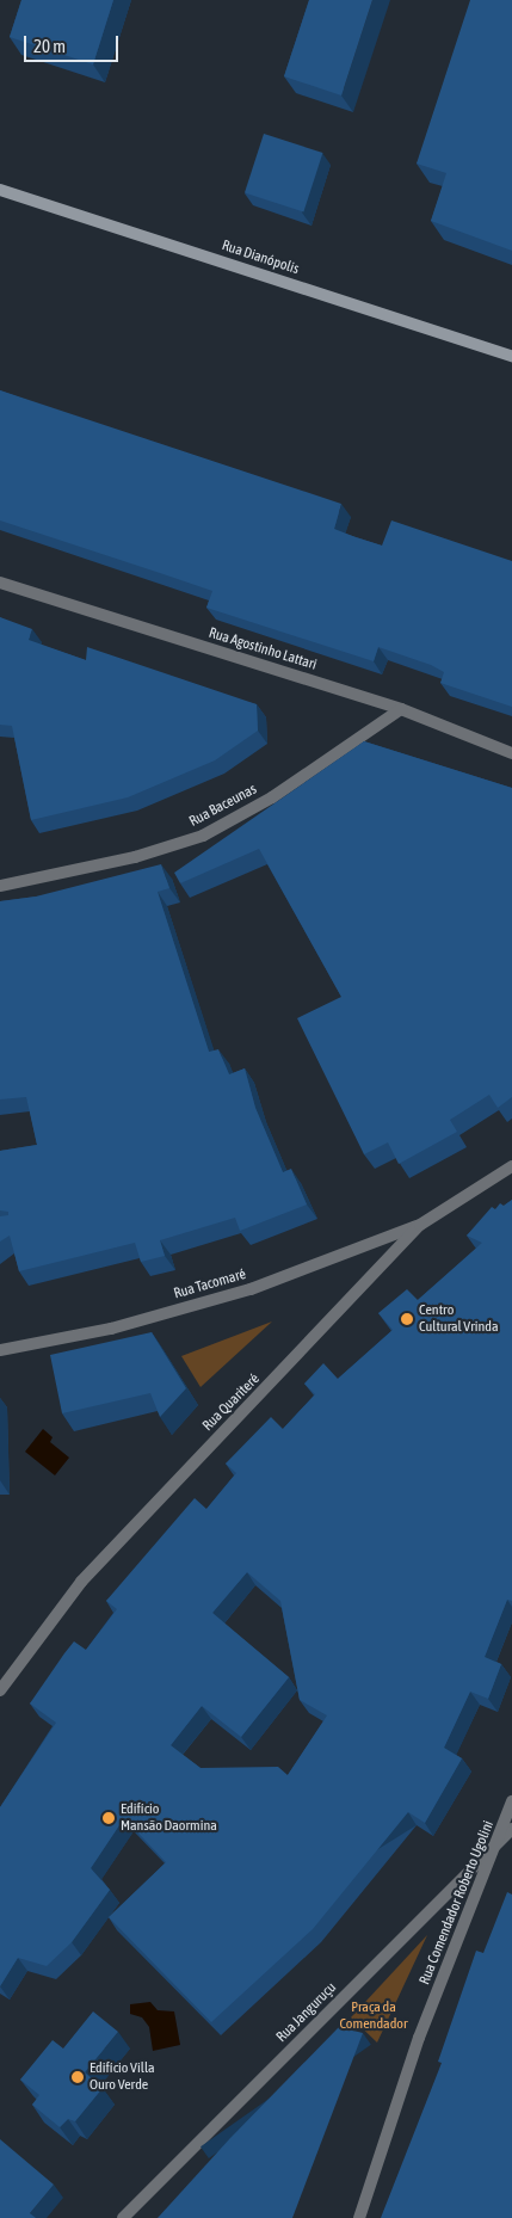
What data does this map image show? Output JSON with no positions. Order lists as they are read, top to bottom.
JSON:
{
  "streets": {
    "street": [
      "Rua Dianópolis",
      "Rua Agostinho Lattari",
      "Rua Baceunas",
      "Rua Tacomaré",
      "Rua Quariteré",
      "Rua Comendador Roberto Ugolini",
      "Rua Janguruçu"
    ]
  },
  "crossings": [
    ["Rua Agostinho Lattari", "Rua Baceunas"],
    ["Rua Tacomaré", "Rua Quariteré"],
    ["Rua Comendador Roberto Ugolini", "Rua Janguruçu"]
  ],
  "parks": ["Praça da Comendador"],
  "places": ["Centro Cultural Vrinda", "Edifício Mansão Daormina", "Edifício Villa Ouro Verde"],
  "scale_bar": "20 m"
}
